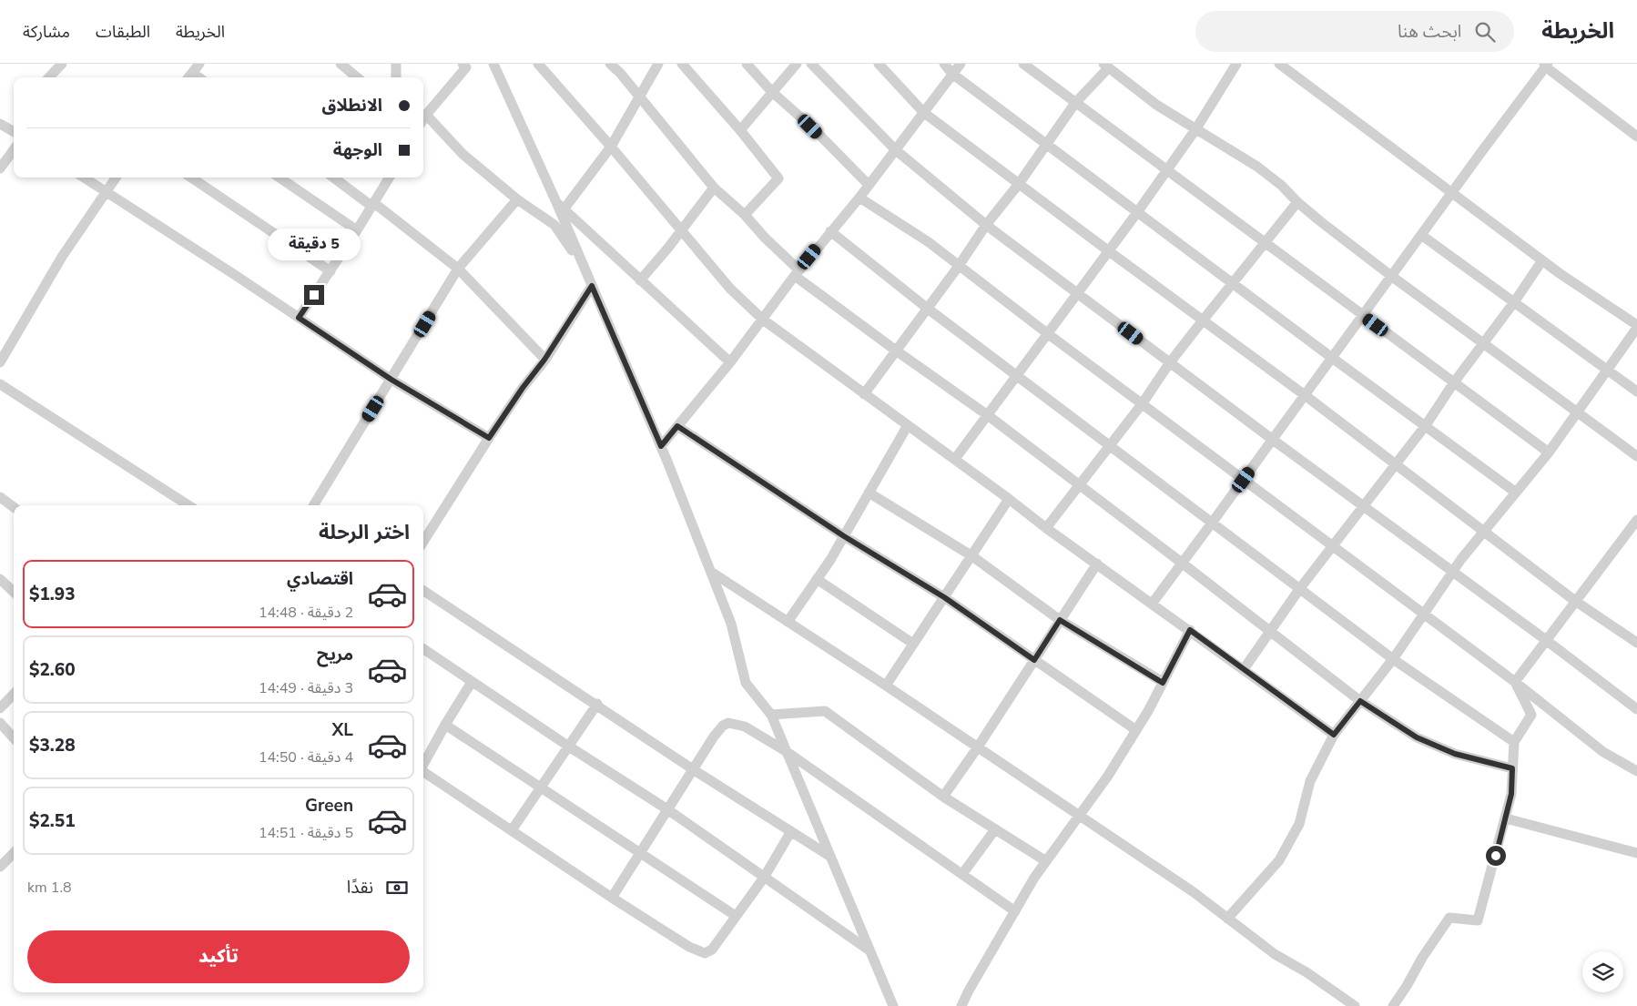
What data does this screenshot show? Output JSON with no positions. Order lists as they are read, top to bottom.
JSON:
{
  "page": {
    "header": "الخريطة",
    "search": "ابحث هنا",
    "nav": ["الخريطة", "الطبقات", "مشاركة"],
    "banner": ["الانطلاق", "الوجهة"],
    "bubble": "5 دقيقة",
    "heading": "اختر الرحلة",
    "list": [
      {
        "name": "اقتصادي",
        "note": "2 دقيقة · 14:48",
        "value": "$1.93"
      },
      {
        "name": "مريح",
        "note": "3 دقيقة · 14:49",
        "value": "$2.60"
      },
      {
        "name": "XL",
        "note": "4 دقيقة · 14:50",
        "value": "$3.28"
      },
      {
        "name": "Green",
        "note": "5 دقيقة · 14:51",
        "value": "$2.51"
      }
    ],
    "pay": ["نقدًا", "1.8 km"],
    "buttons": "تأكيد"
  }
}
